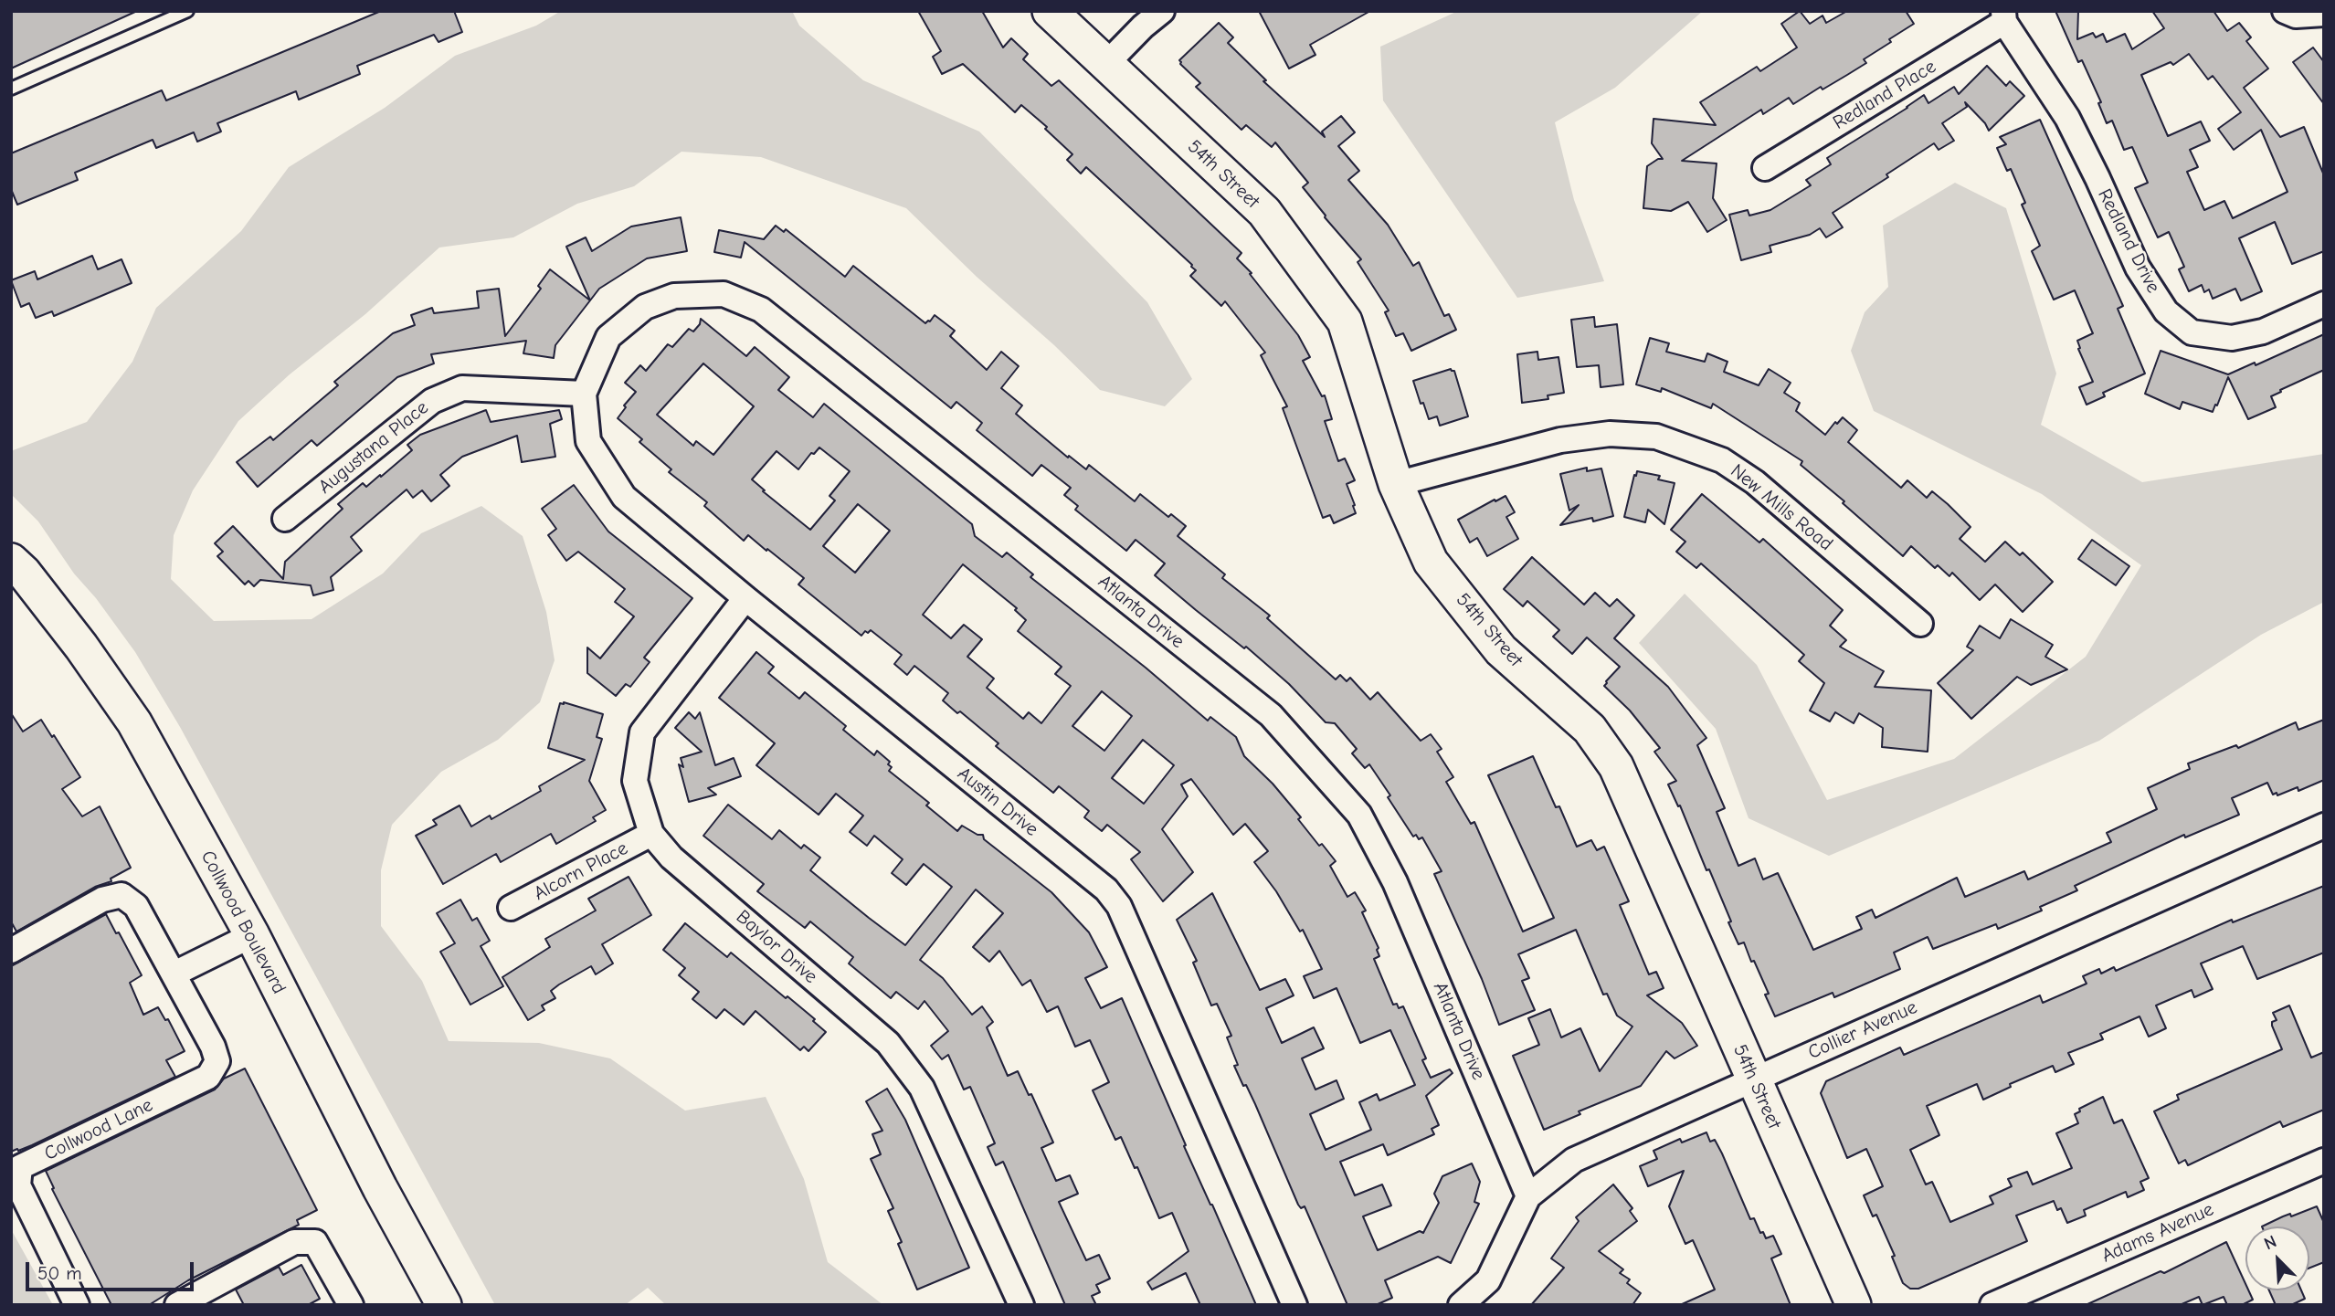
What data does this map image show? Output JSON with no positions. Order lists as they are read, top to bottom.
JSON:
{
  "streets": {
    "street": [
      "Redland Place",
      "54th Street",
      "Redland Drive",
      "Augustana Place",
      "New Mills Road",
      "Atlanta Drive",
      "Austin Drive",
      "Alcorn Place",
      "Collwood Boulevard",
      "Baylor Drive",
      "Collier Avenue",
      "Collwood Lane",
      "Adams Avenue"
    ]
  },
  "crossings": [
    ["Redland Place", "Redland Drive"],
    ["54th Street", "New Mills Road"],
    ["54th Street", "Collier Avenue"],
    ["Augustana Place", "Atlanta Drive"],
    ["Augustana Place", "Austin Drive"],
    ["Atlanta Drive", "Austin Drive"],
    ["Atlanta Drive", "Collier Avenue"],
    ["Austin Drive", "Baylor Drive"],
    ["Alcorn Place", "Baylor Drive"]
  ],
  "scale_bar": "50 m",
  "north": "top left"
}
